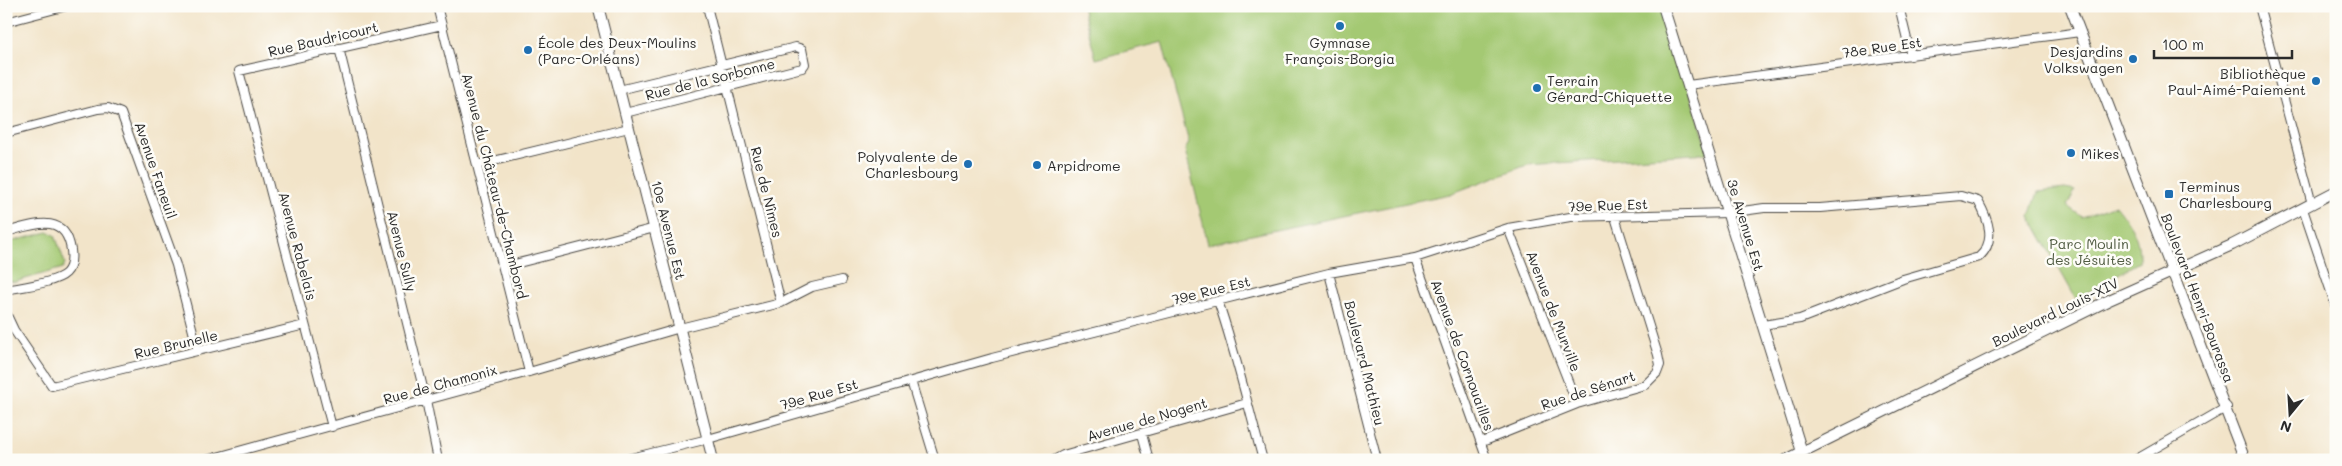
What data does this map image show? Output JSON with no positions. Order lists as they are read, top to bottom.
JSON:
{
  "streets": {
    "main road": [
      "3e Avenue Est",
      "10e Avenue Est",
      "Boulevard Henri-Bourassa",
      "Boulevard Louis-XIV"
    ],
    "street": [
      "Rue Baudricourt",
      "78e Rue Est",
      "Rue de la Sorbonne",
      "Avenue Faneuil",
      "Avenue du Château-de-Chambord",
      "Rue de Nîmes",
      "79e Rue Est",
      "Avenue Rabelais",
      "Avenue Sully",
      "Avenue de Murville",
      "Rue Brunelle",
      "Avenue de Cornouailles",
      "Boulevard Mathieu",
      "Rue de Chamonix",
      "Rue de Sénart",
      "Avenue de Nogent"
    ]
  },
  "crossings": [
    ["Rue Baudricourt", "Avenue du Château-de-Chambord"],
    ["Rue Baudricourt", "Avenue Rabelais"],
    ["Rue Baudricourt", "Avenue Sully"],
    ["78e Rue Est", "3e Avenue Est"],
    ["78e Rue Est", "Boulevard Henri-Bourassa"],
    ["Rue de la Sorbonne", "Rue de Nîmes"],
    ["Rue de la Sorbonne", "10e Avenue Est"],
    ["Avenue Faneuil", "Rue Brunelle"],
    ["Avenue du Château-de-Chambord", "Rue de Chamonix"],
    ["79e Rue Est", "3e Avenue Est"],
    ["79e Rue Est", "10e Avenue Est"],
    ["79e Rue Est", "Avenue de Murville"],
    ["79e Rue Est", "Avenue de Cornouailles"],
    ["79e Rue Est", "Boulevard Mathieu"],
    ["79e Rue Est", "Rue de Sénart"],
    ["3e Avenue Est", "Boulevard Louis-XIV"],
    ["10e Avenue Est", "Rue de Chamonix"],
    ["Avenue Rabelais", "Rue Brunelle"],
    ["Avenue Rabelais", "Rue de Chamonix"],
    ["Avenue Sully", "Rue de Chamonix"],
    ["Boulevard Henri-Bourassa", "Boulevard Louis-XIV"],
    ["Avenue de Murville", "Rue de Sénart"],
    ["Avenue de Cornouailles", "Rue de Sénart"]
  ],
  "parks": ["Parc Moulin des Jésuites"],
  "places": {
    "other": [
      "Gymnase François-Borgia",
      "École des Deux-Moulins (Parc-Orléans)",
      "Desjardins Volkswagen",
      "Bibliothèque Paul-Aimé-Paiement",
      "Terrain Gérard-Chiquette",
      "Mikes",
      "Polyvalente de Charlesbourg",
      "Arpidrome"
    ],
    "transit": ["Terminus Charlesbourg"]
  },
  "scale_bar": "100 m",
  "north": "bottom"
}
